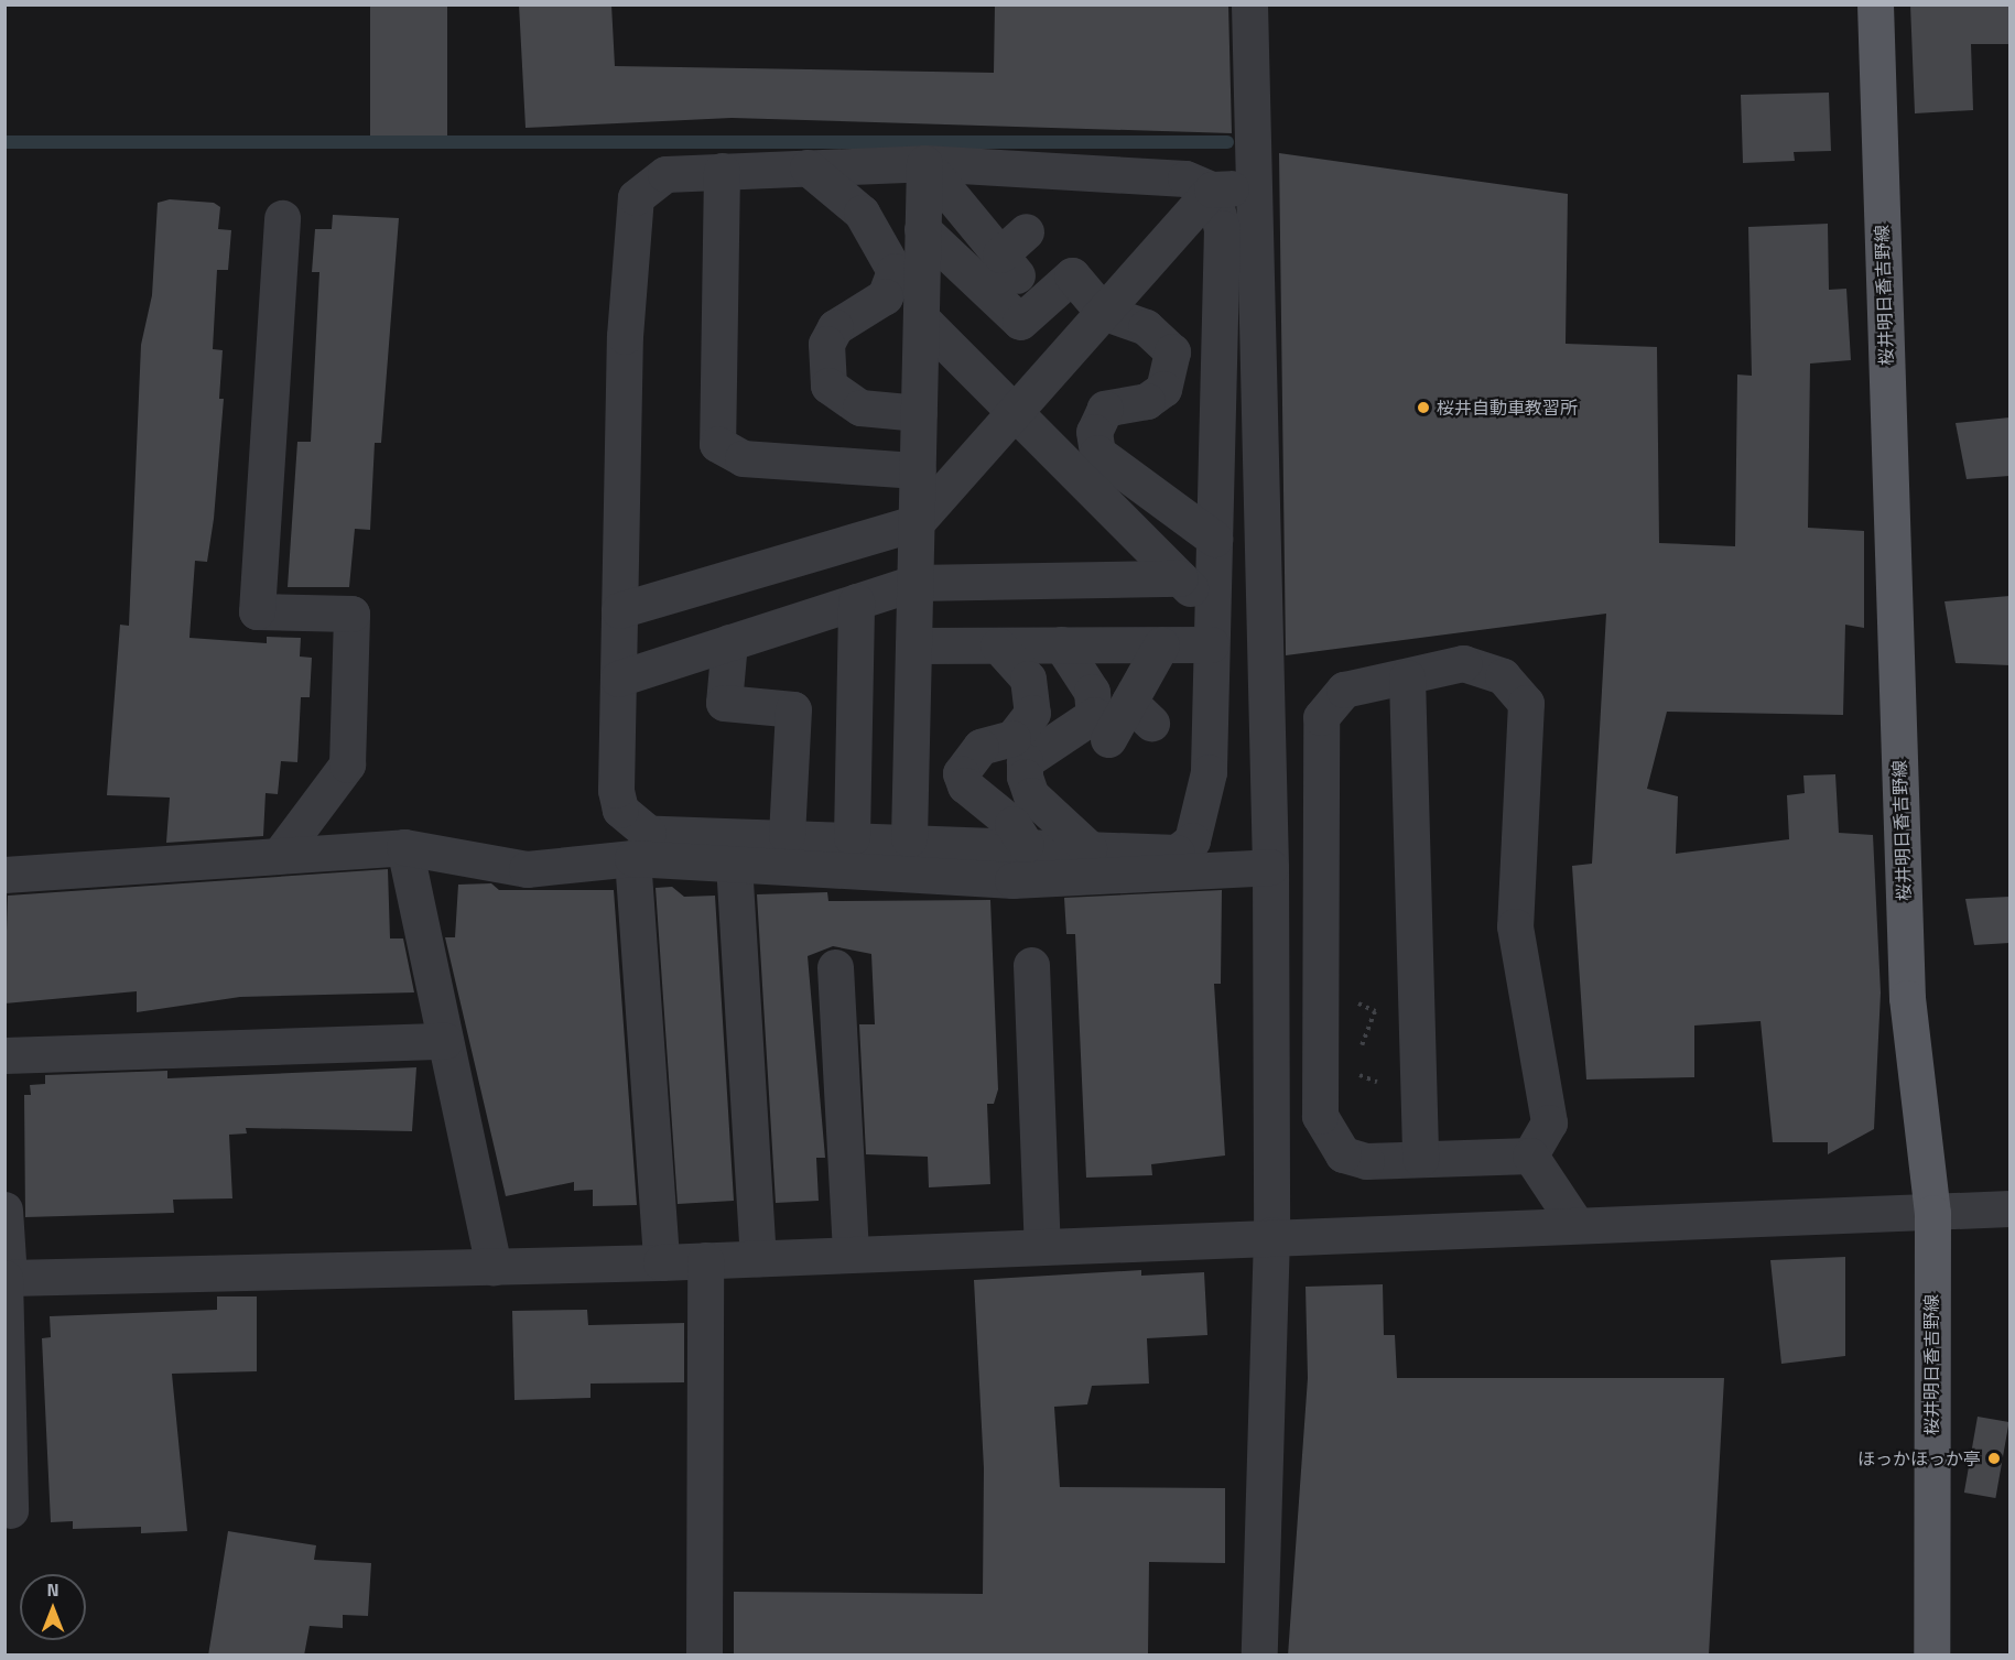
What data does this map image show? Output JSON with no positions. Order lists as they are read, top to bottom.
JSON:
{
  "streets": {
    "main road": ["桜井明日香吉野線"]
  },
  "places": ["桜井自動車教習所", "ほっかほっか亭"],
  "north": "top"
}
